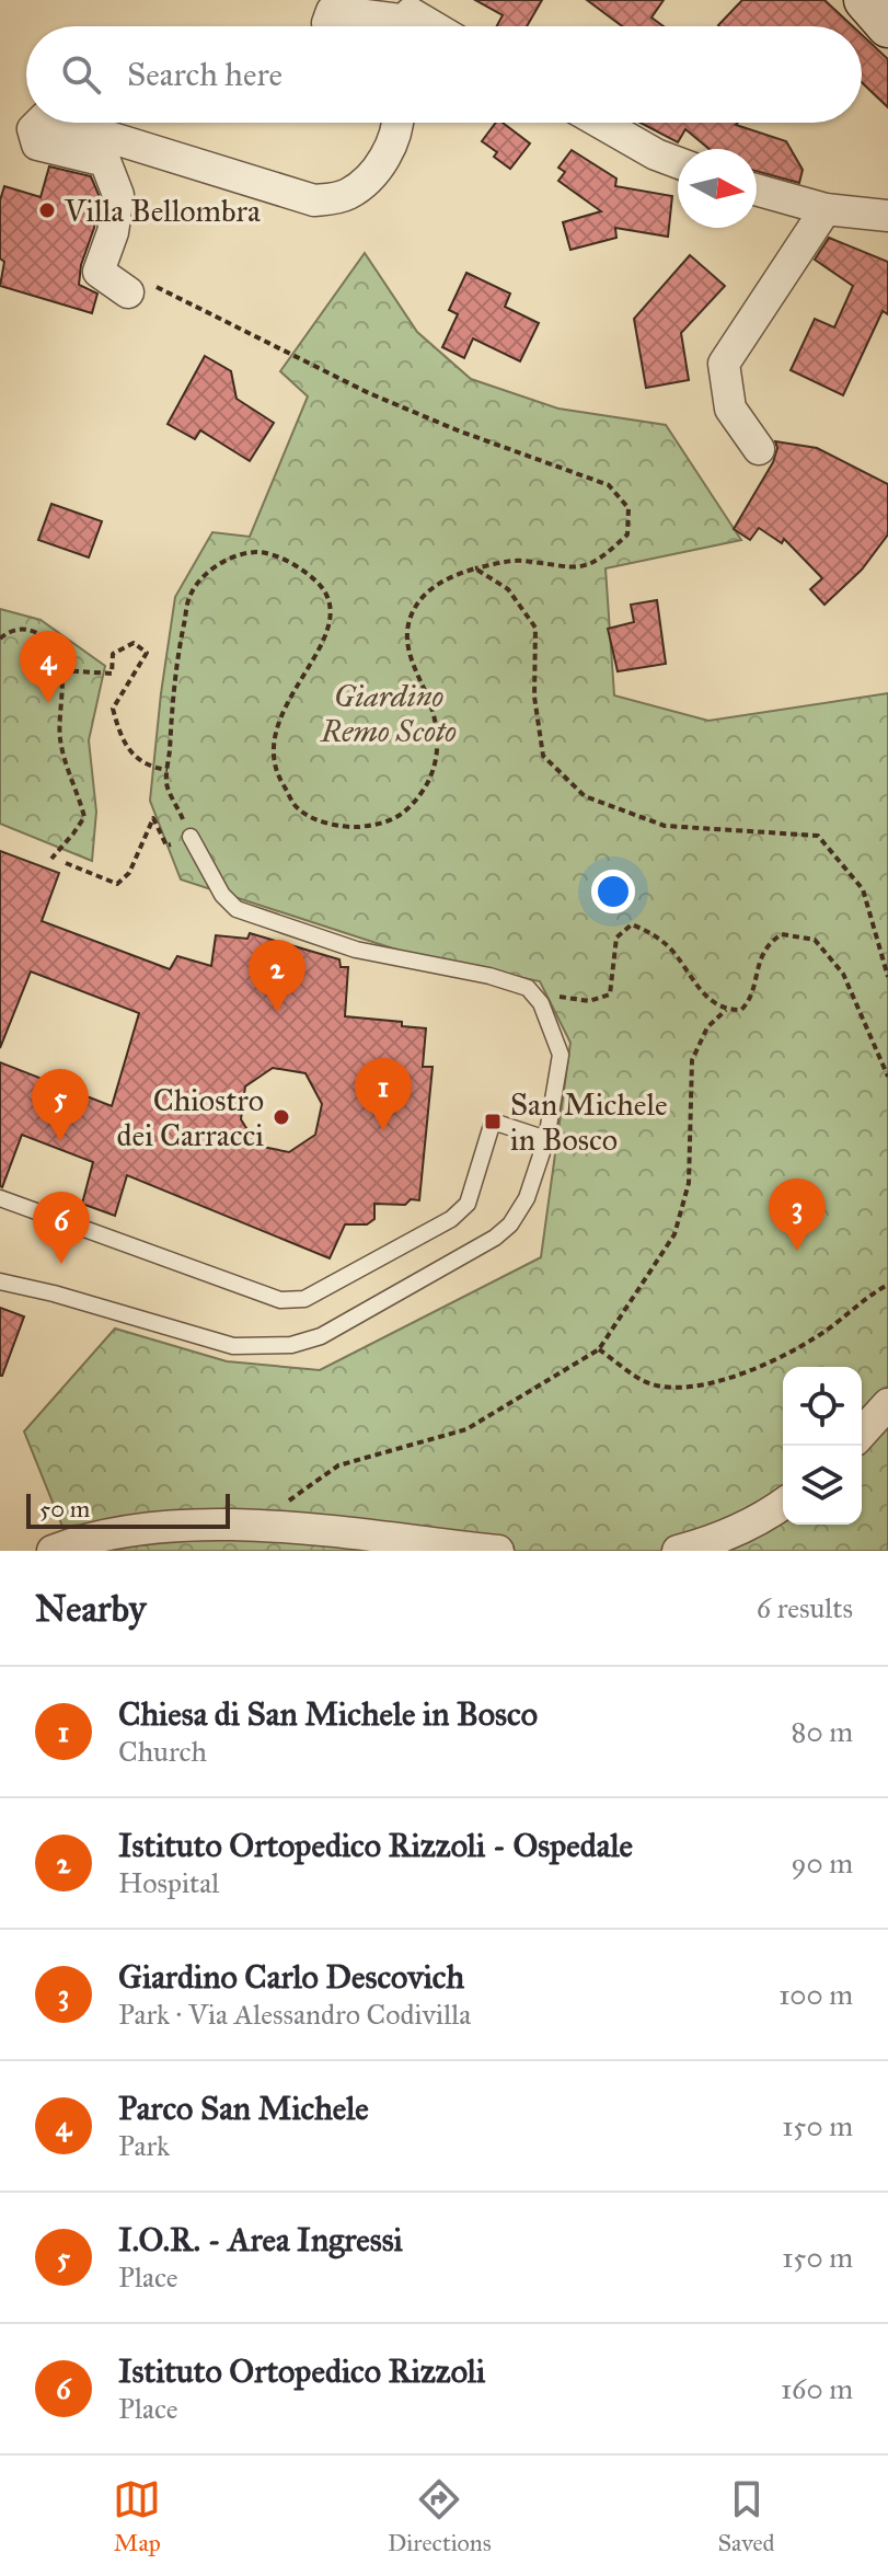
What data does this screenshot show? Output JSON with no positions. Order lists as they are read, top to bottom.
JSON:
{
  "parks": ["Giardino Remo Scoto"],
  "places": {
    "other": ["Villa Bellombra", "Chiostro dei Carracci"],
    "transit": ["San Michele in Bosco"]
  },
  "scale_bar": "50 m",
  "north": "right",
  "page": {
    "search": "Search here",
    "pins": [
      "4",
      "2",
      "1",
      "5",
      "3",
      "6"
    ],
    "scale": "50 m",
    "heading": ["Nearby", "6 results"],
    "list": [
      {
        "mark": "1",
        "name": "Chiesa di San Michele in Bosco",
        "note": "Church",
        "value": "80 m"
      },
      {
        "mark": "2",
        "name": "Istituto Ortopedico Rizzoli - Ospedale",
        "note": "Hospital",
        "value": "90 m"
      },
      {
        "mark": "3",
        "name": "Giardino Carlo Descovich",
        "note": "Park · Via Alessandro Codivilla",
        "value": "100 m"
      },
      {
        "mark": "4",
        "name": "Parco San Michele",
        "note": "Park",
        "value": "150 m"
      },
      {
        "mark": "5",
        "name": "I.O.R. - Area Ingressi",
        "note": "Place",
        "value": "150 m"
      },
      {
        "mark": "6",
        "name": "Istituto Ortopedico Rizzoli",
        "note": "Place",
        "value": "160 m"
      }
    ],
    "nav": ["Map", "Directions", "Saved"]
  }
}
